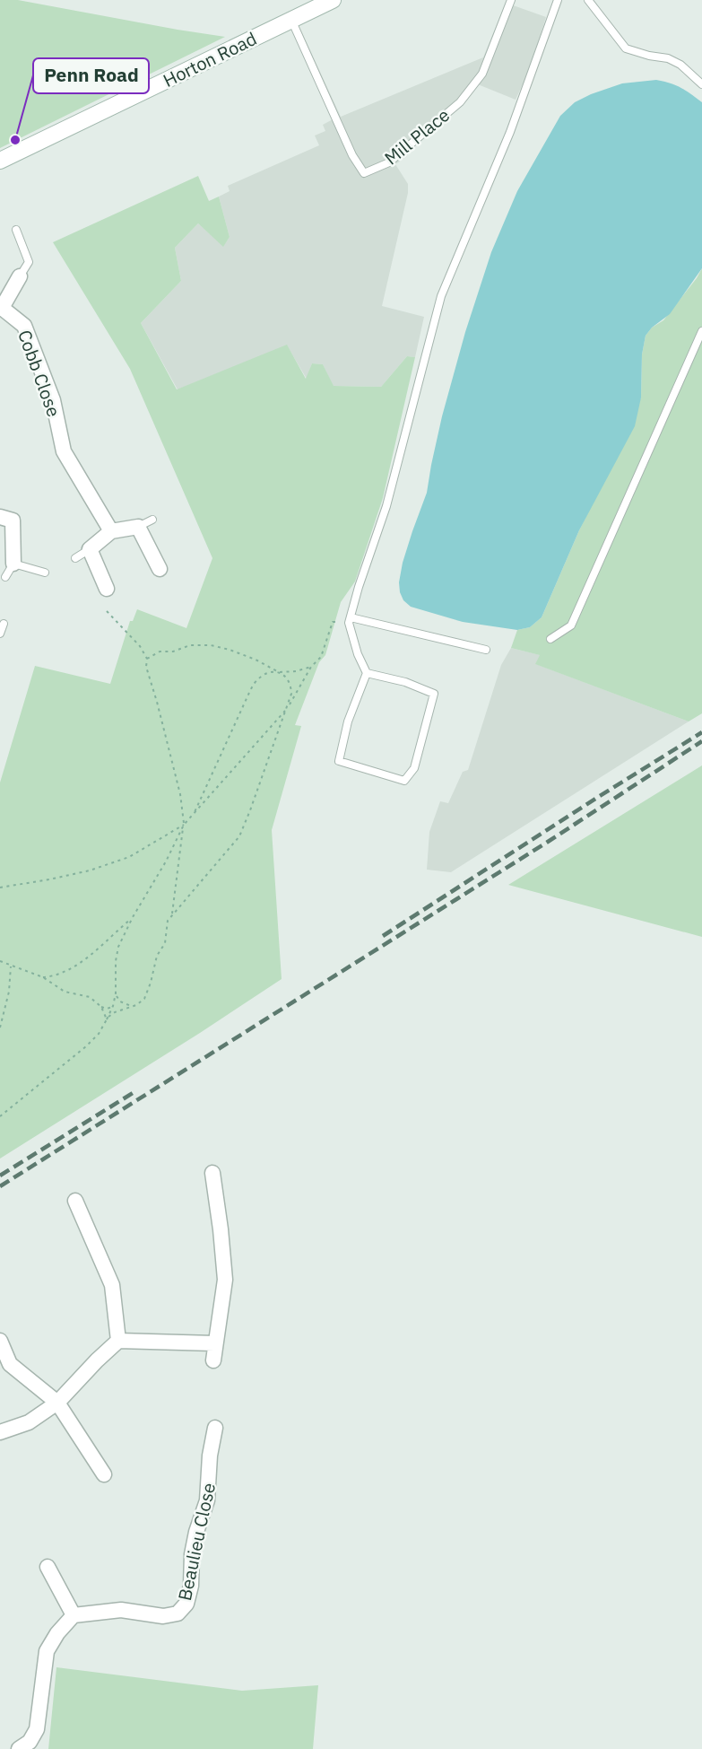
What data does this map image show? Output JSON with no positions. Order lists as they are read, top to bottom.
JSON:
{
  "streets": {
    "main road": ["Horton Road"],
    "street": ["Cobb Close", "Beaulieu Close"],
    "lane": ["Mill Place"]
  },
  "crossings": [
    ["Horton Road", "Mill Place"]
  ],
  "places": ["Penn Road"]
}
